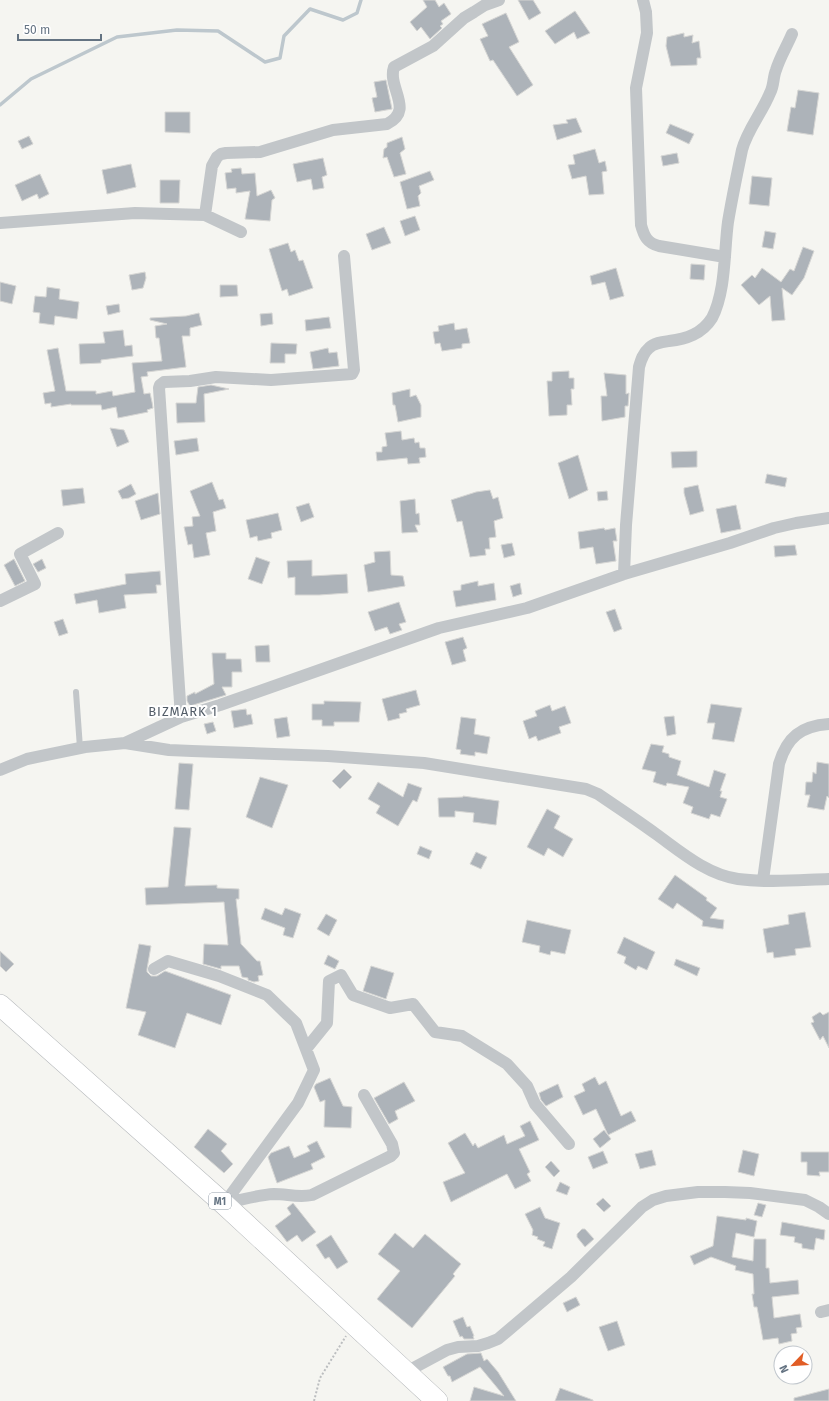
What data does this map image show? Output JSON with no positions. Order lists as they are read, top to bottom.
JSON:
{
  "streets": {
    "highway": ["M1"]
  },
  "districts": ["BIZMARK 1"],
  "scale_bar": "50 m",
  "north": "bottom left"
}
